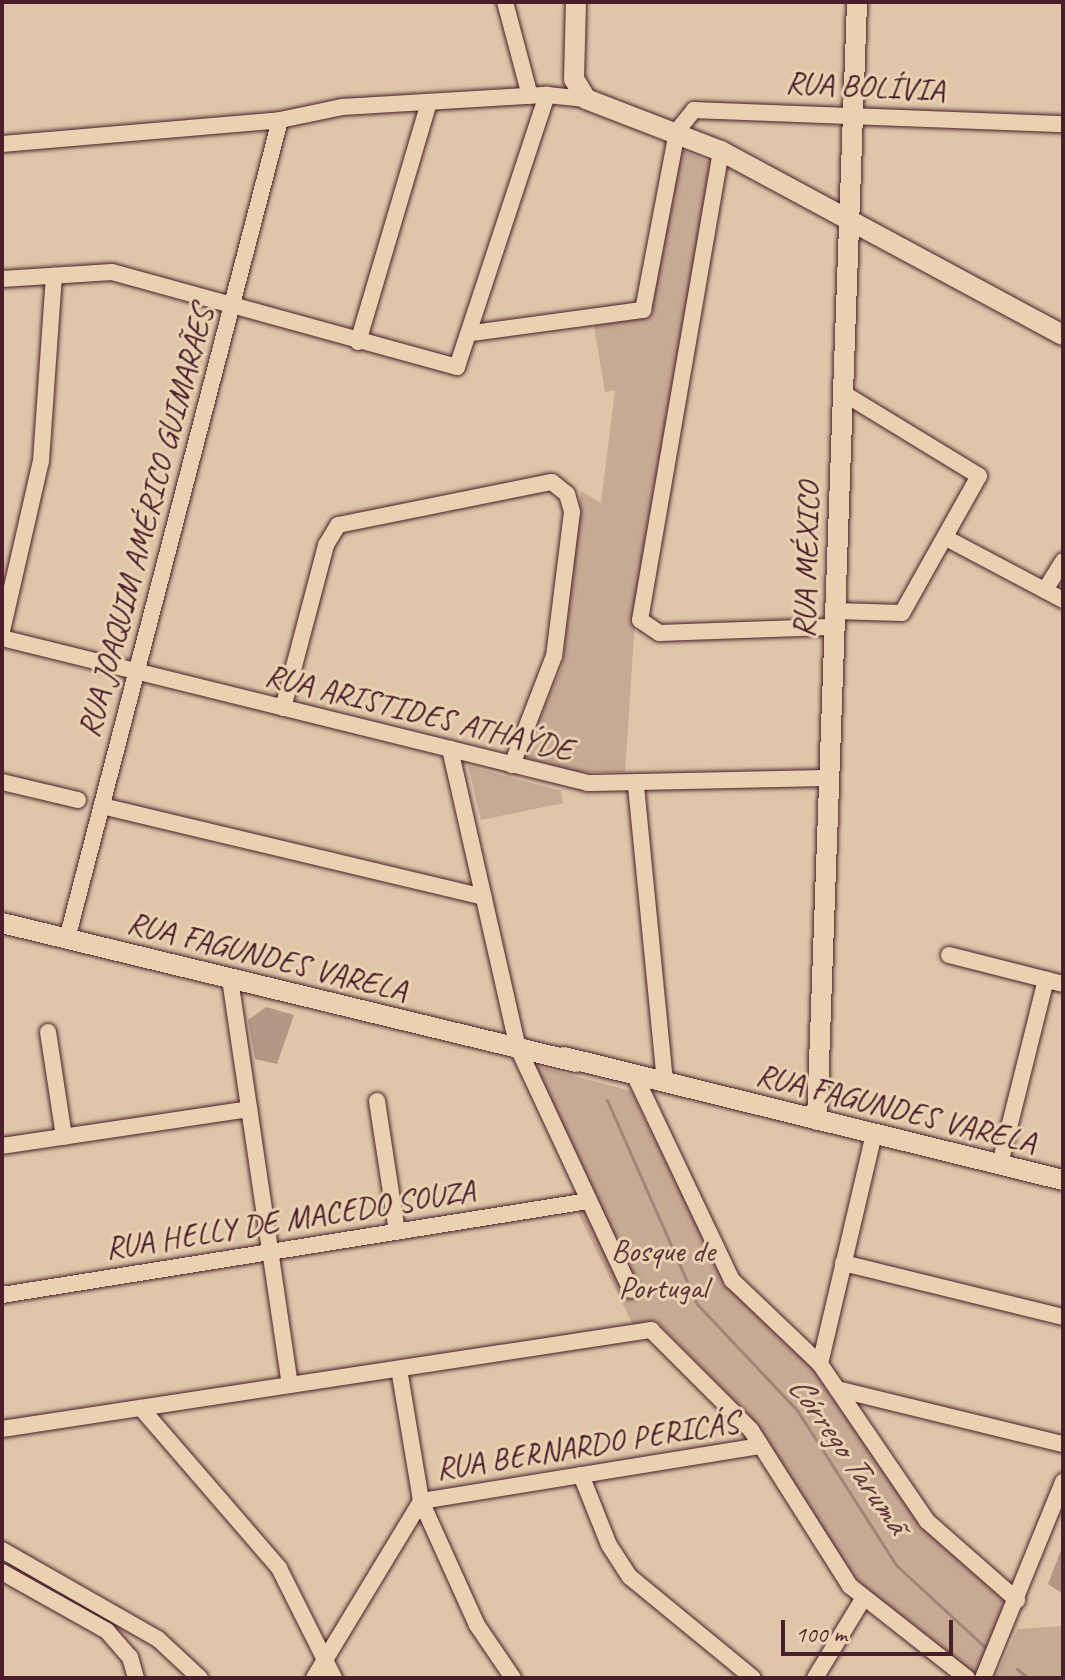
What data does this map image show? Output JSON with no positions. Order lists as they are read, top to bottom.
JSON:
{
  "streets": {
    "main road": ["RUA MÉXICO", "RUA FAGUNDES VARELA"],
    "street": [
      "RUA BOLÍVIA",
      "RUA JOAQUIM AMÉRICO GUIMARÃES",
      "RUA ARISTIDES ATHAÝDE",
      "RUA HELLY DE MACEDO SOUZA",
      "RUA BERNARDO PERICÁS"
    ]
  },
  "crossings": [
    ["RUA BOLÍVIA", "RUA MÉXICO"],
    ["RUA JOAQUIM AMÉRICO GUIMARÃES", "RUA ARISTIDES ATHAÝDE"],
    ["RUA JOAQUIM AMÉRICO GUIMARÃES", "RUA FAGUNDES VARELA"],
    ["RUA MÉXICO", "RUA ARISTIDES ATHAÝDE"],
    ["RUA MÉXICO", "RUA FAGUNDES VARELA"]
  ],
  "water": ["Córrego Tarumã"],
  "parks": ["Bosque de Portugal"],
  "scale_bar": "100 m"
}
